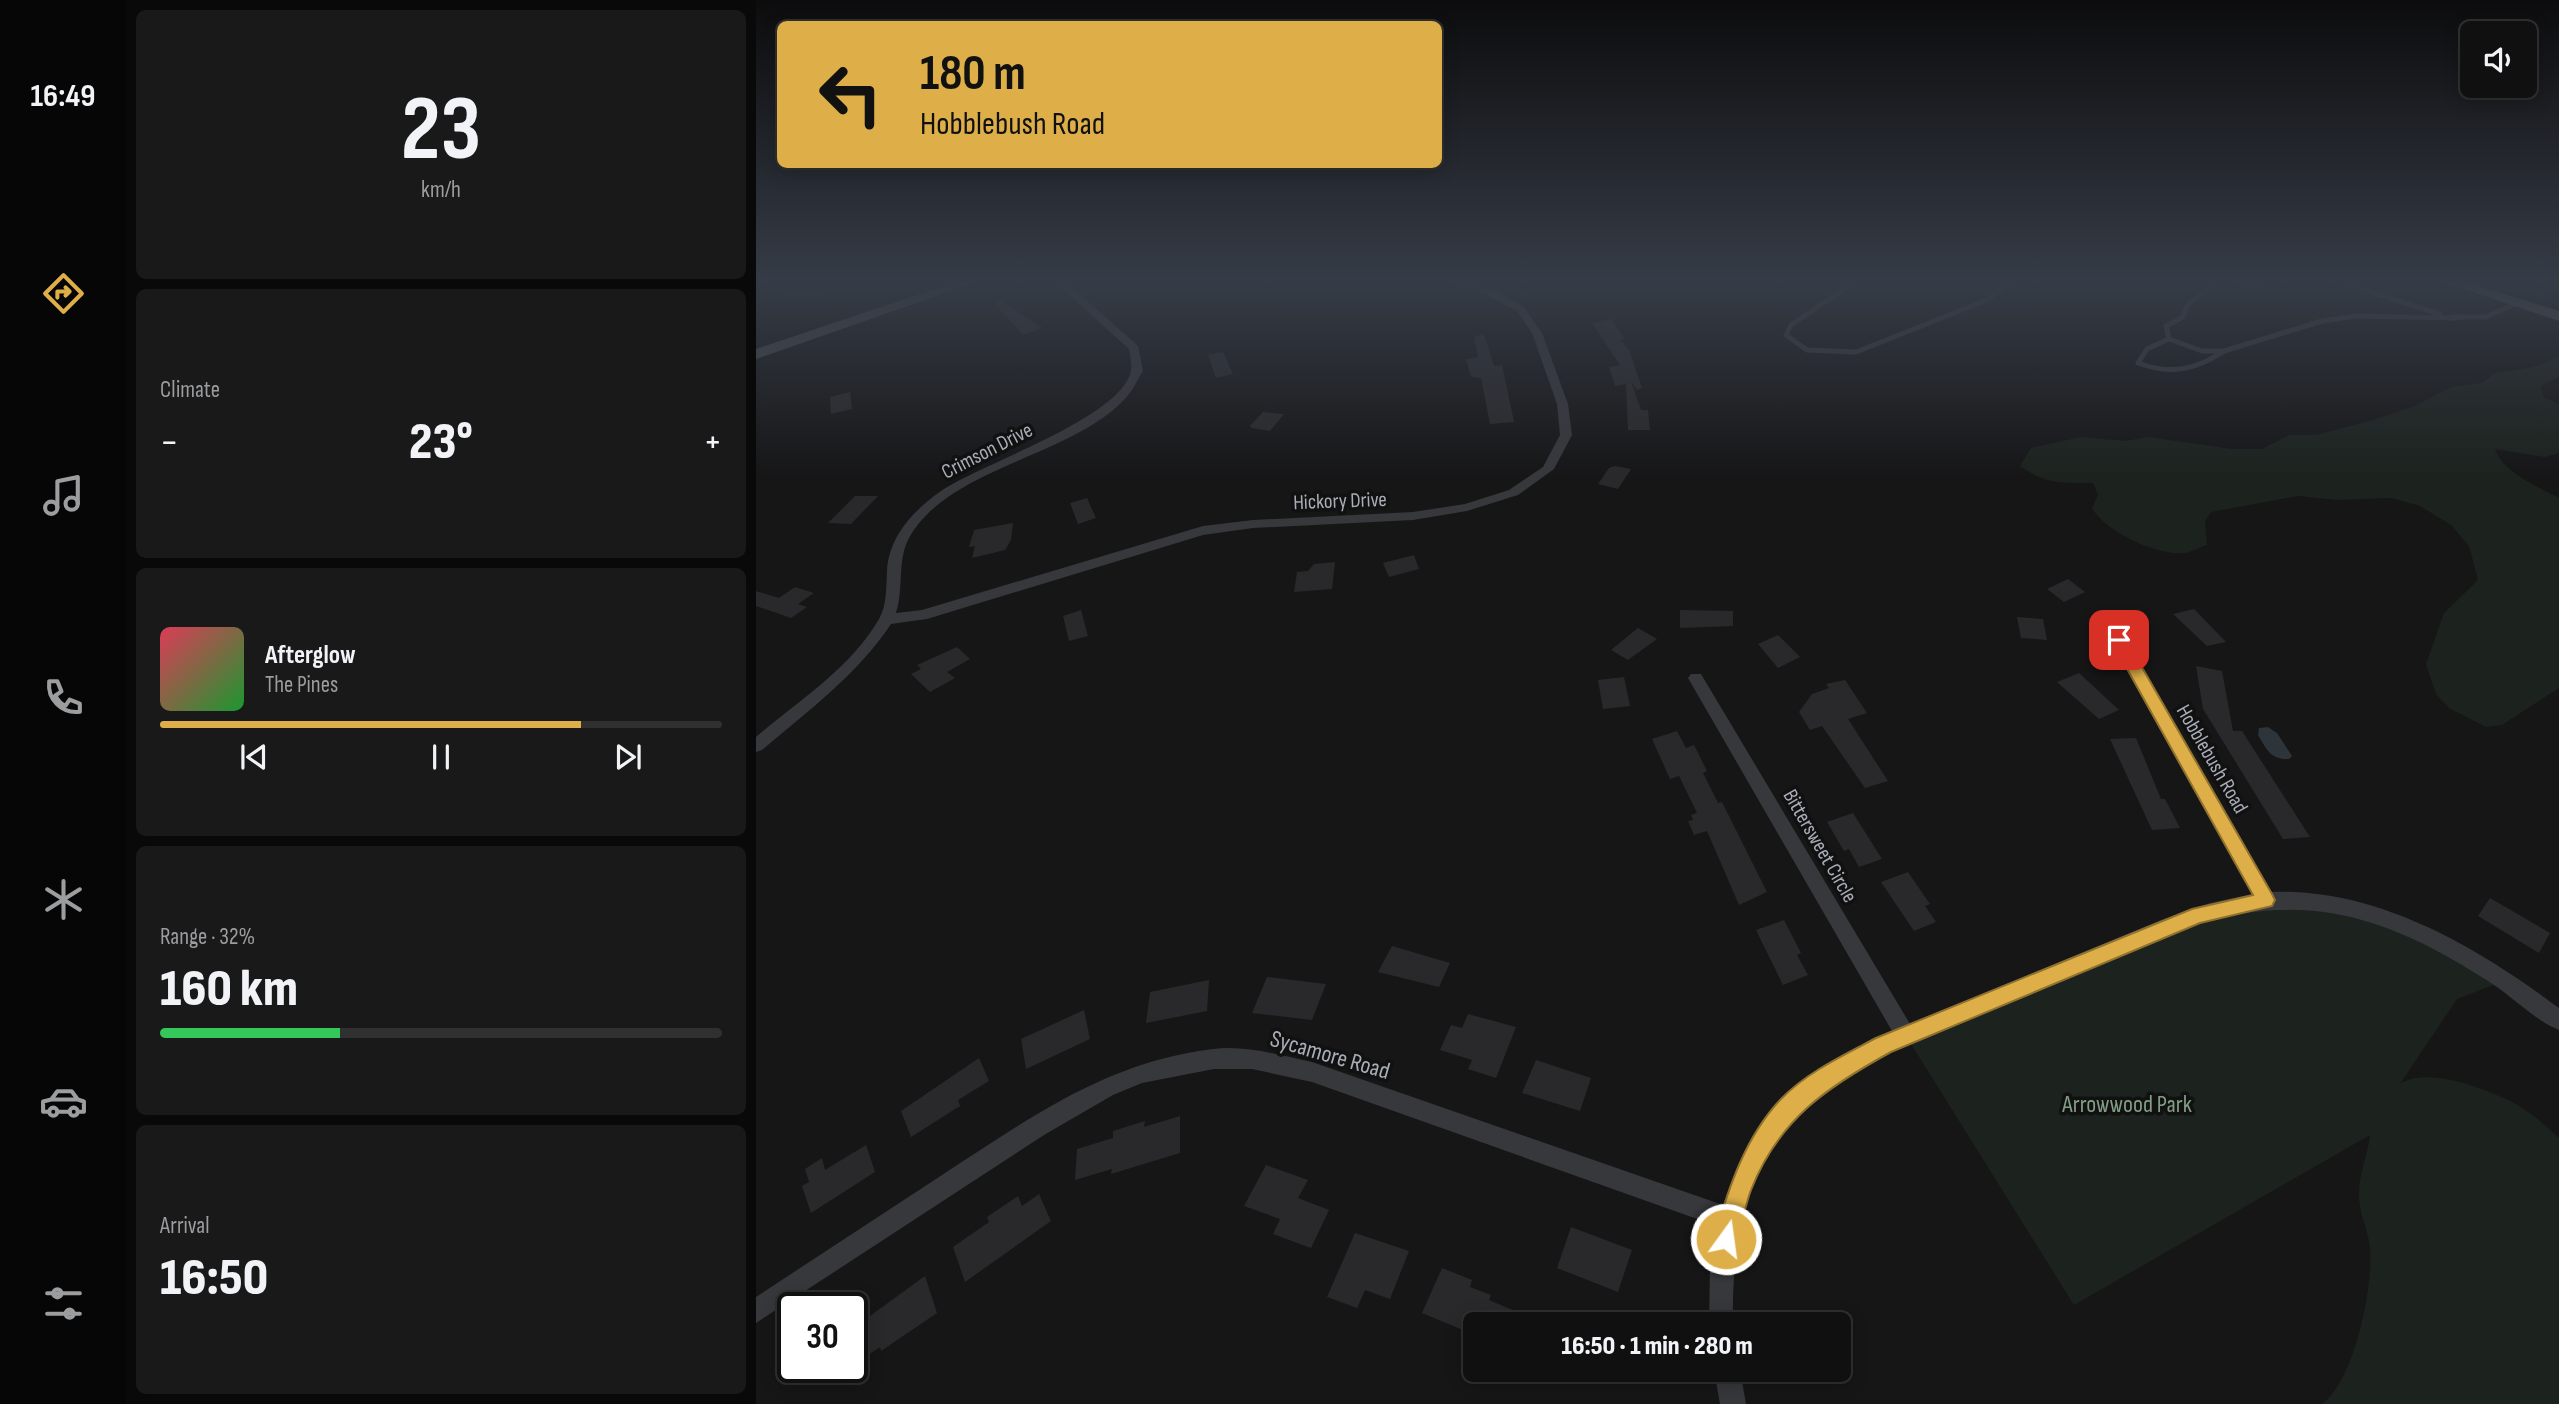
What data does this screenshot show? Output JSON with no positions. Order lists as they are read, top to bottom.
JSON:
{
  "streets": {
    "street": [
      "Crimson Drive",
      "Hickory Drive",
      "Hobblebush Road",
      "Bittersweet Circle",
      "Sycamore Road"
    ]
  },
  "crossings": [
    ["Crimson Drive", "Hickory Drive"]
  ],
  "parks": ["Arrowwood Park"],
  "page": {
    "tabs": "16:49",
    "tile": [
      ["23", "km/h"],
      "Climate",
      ["Range · 32%", "160 km"],
      ["Arrival", "16:50"]
    ],
    "turn": ["180 m", "Hobblebush Road"],
    "heat": ["−", "23°", "+"],
    "song": ["Afterglow", "The Pines"],
    "limit": "30",
    "trip": "16:50 · 1 min · 280 m"
  }
}
